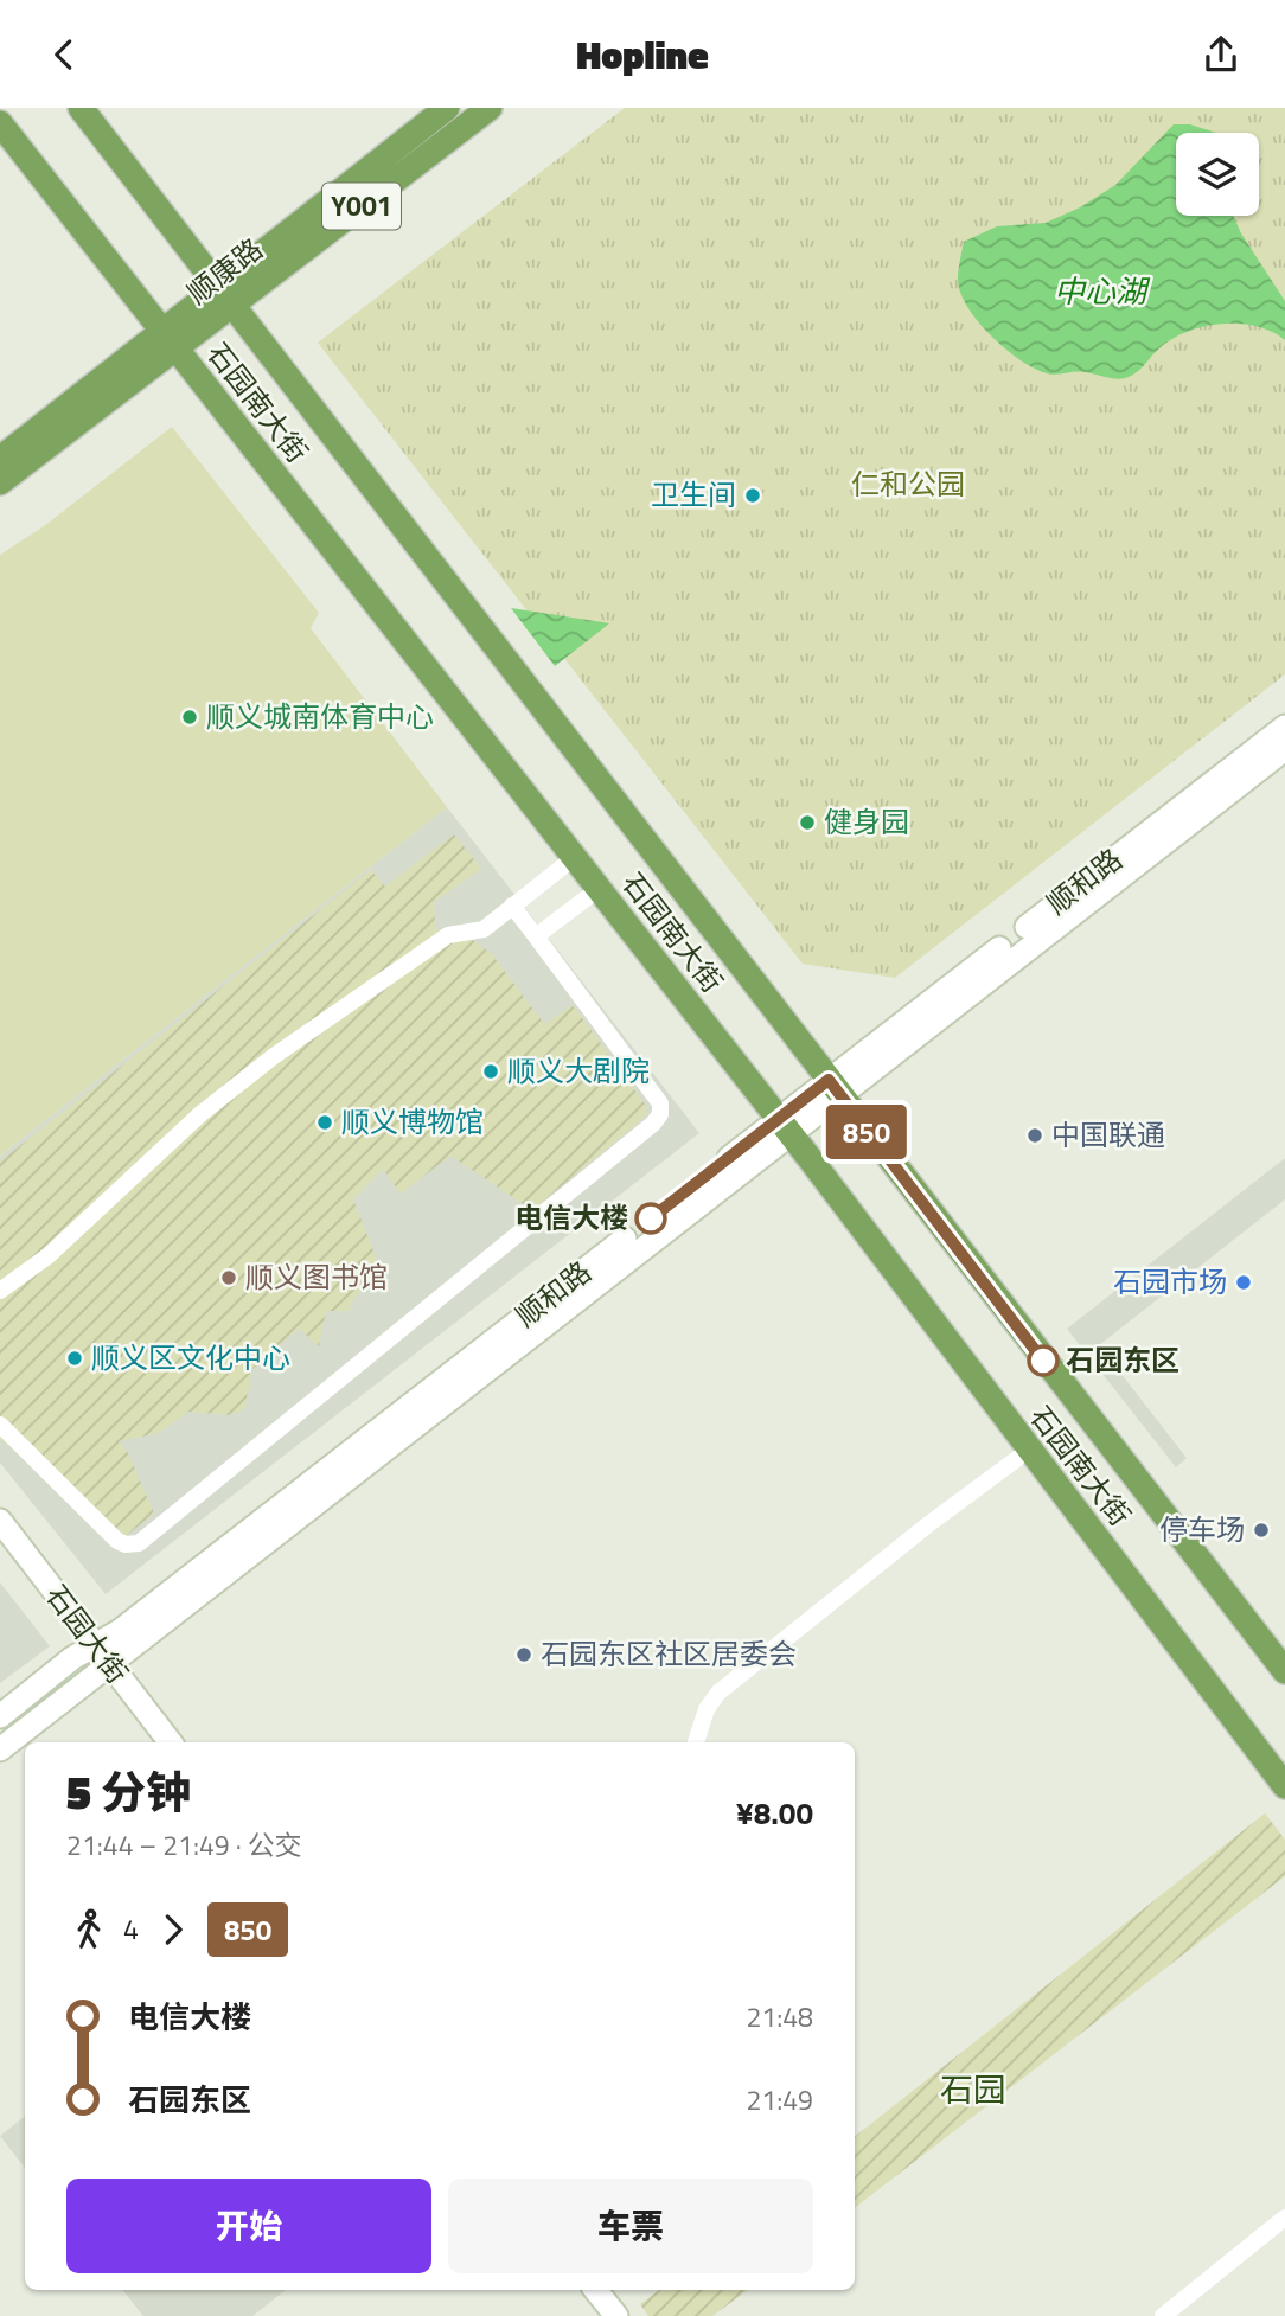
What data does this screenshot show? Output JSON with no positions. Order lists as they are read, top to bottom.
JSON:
{
  "streets": {
    "main road": [
      "Y001",
      "顺康路",
      "石园南大街",
      "顺和路",
      "石园大街"
    ]
  },
  "crossings": [
    ["顺康路", "石园南大街"],
    ["石园南大街", "顺和路"],
    ["顺和路", "石园大街"]
  ],
  "districts": ["石园"],
  "water": ["中心湖"],
  "parks": ["仁和公园"],
  "places": [
    "卫生间",
    "顺义城南体育中心",
    "健身园",
    "顺义大剧院",
    "顺义博物馆",
    "中国联通",
    "电信大楼",
    "顺义图书馆",
    "石园市场",
    "顺义区文化中心",
    "石园东区",
    "停车场",
    "石园东区社区居委会"
  ],
  "lines": ["bus line 850"],
  "page": {
    "header": "Hopline",
    "on_map": "850",
    "heading": ["5 分钟", "21:44 – 21:49 · 公交", "¥8.00"],
    "legs": ["4", "850"],
    "list": [
      {
        "name": "电信大楼",
        "value": "21:48"
      },
      {
        "name": "石园东区",
        "value": "21:49"
      }
    ],
    "buttons": ["开始", "车票"]
  }
}
